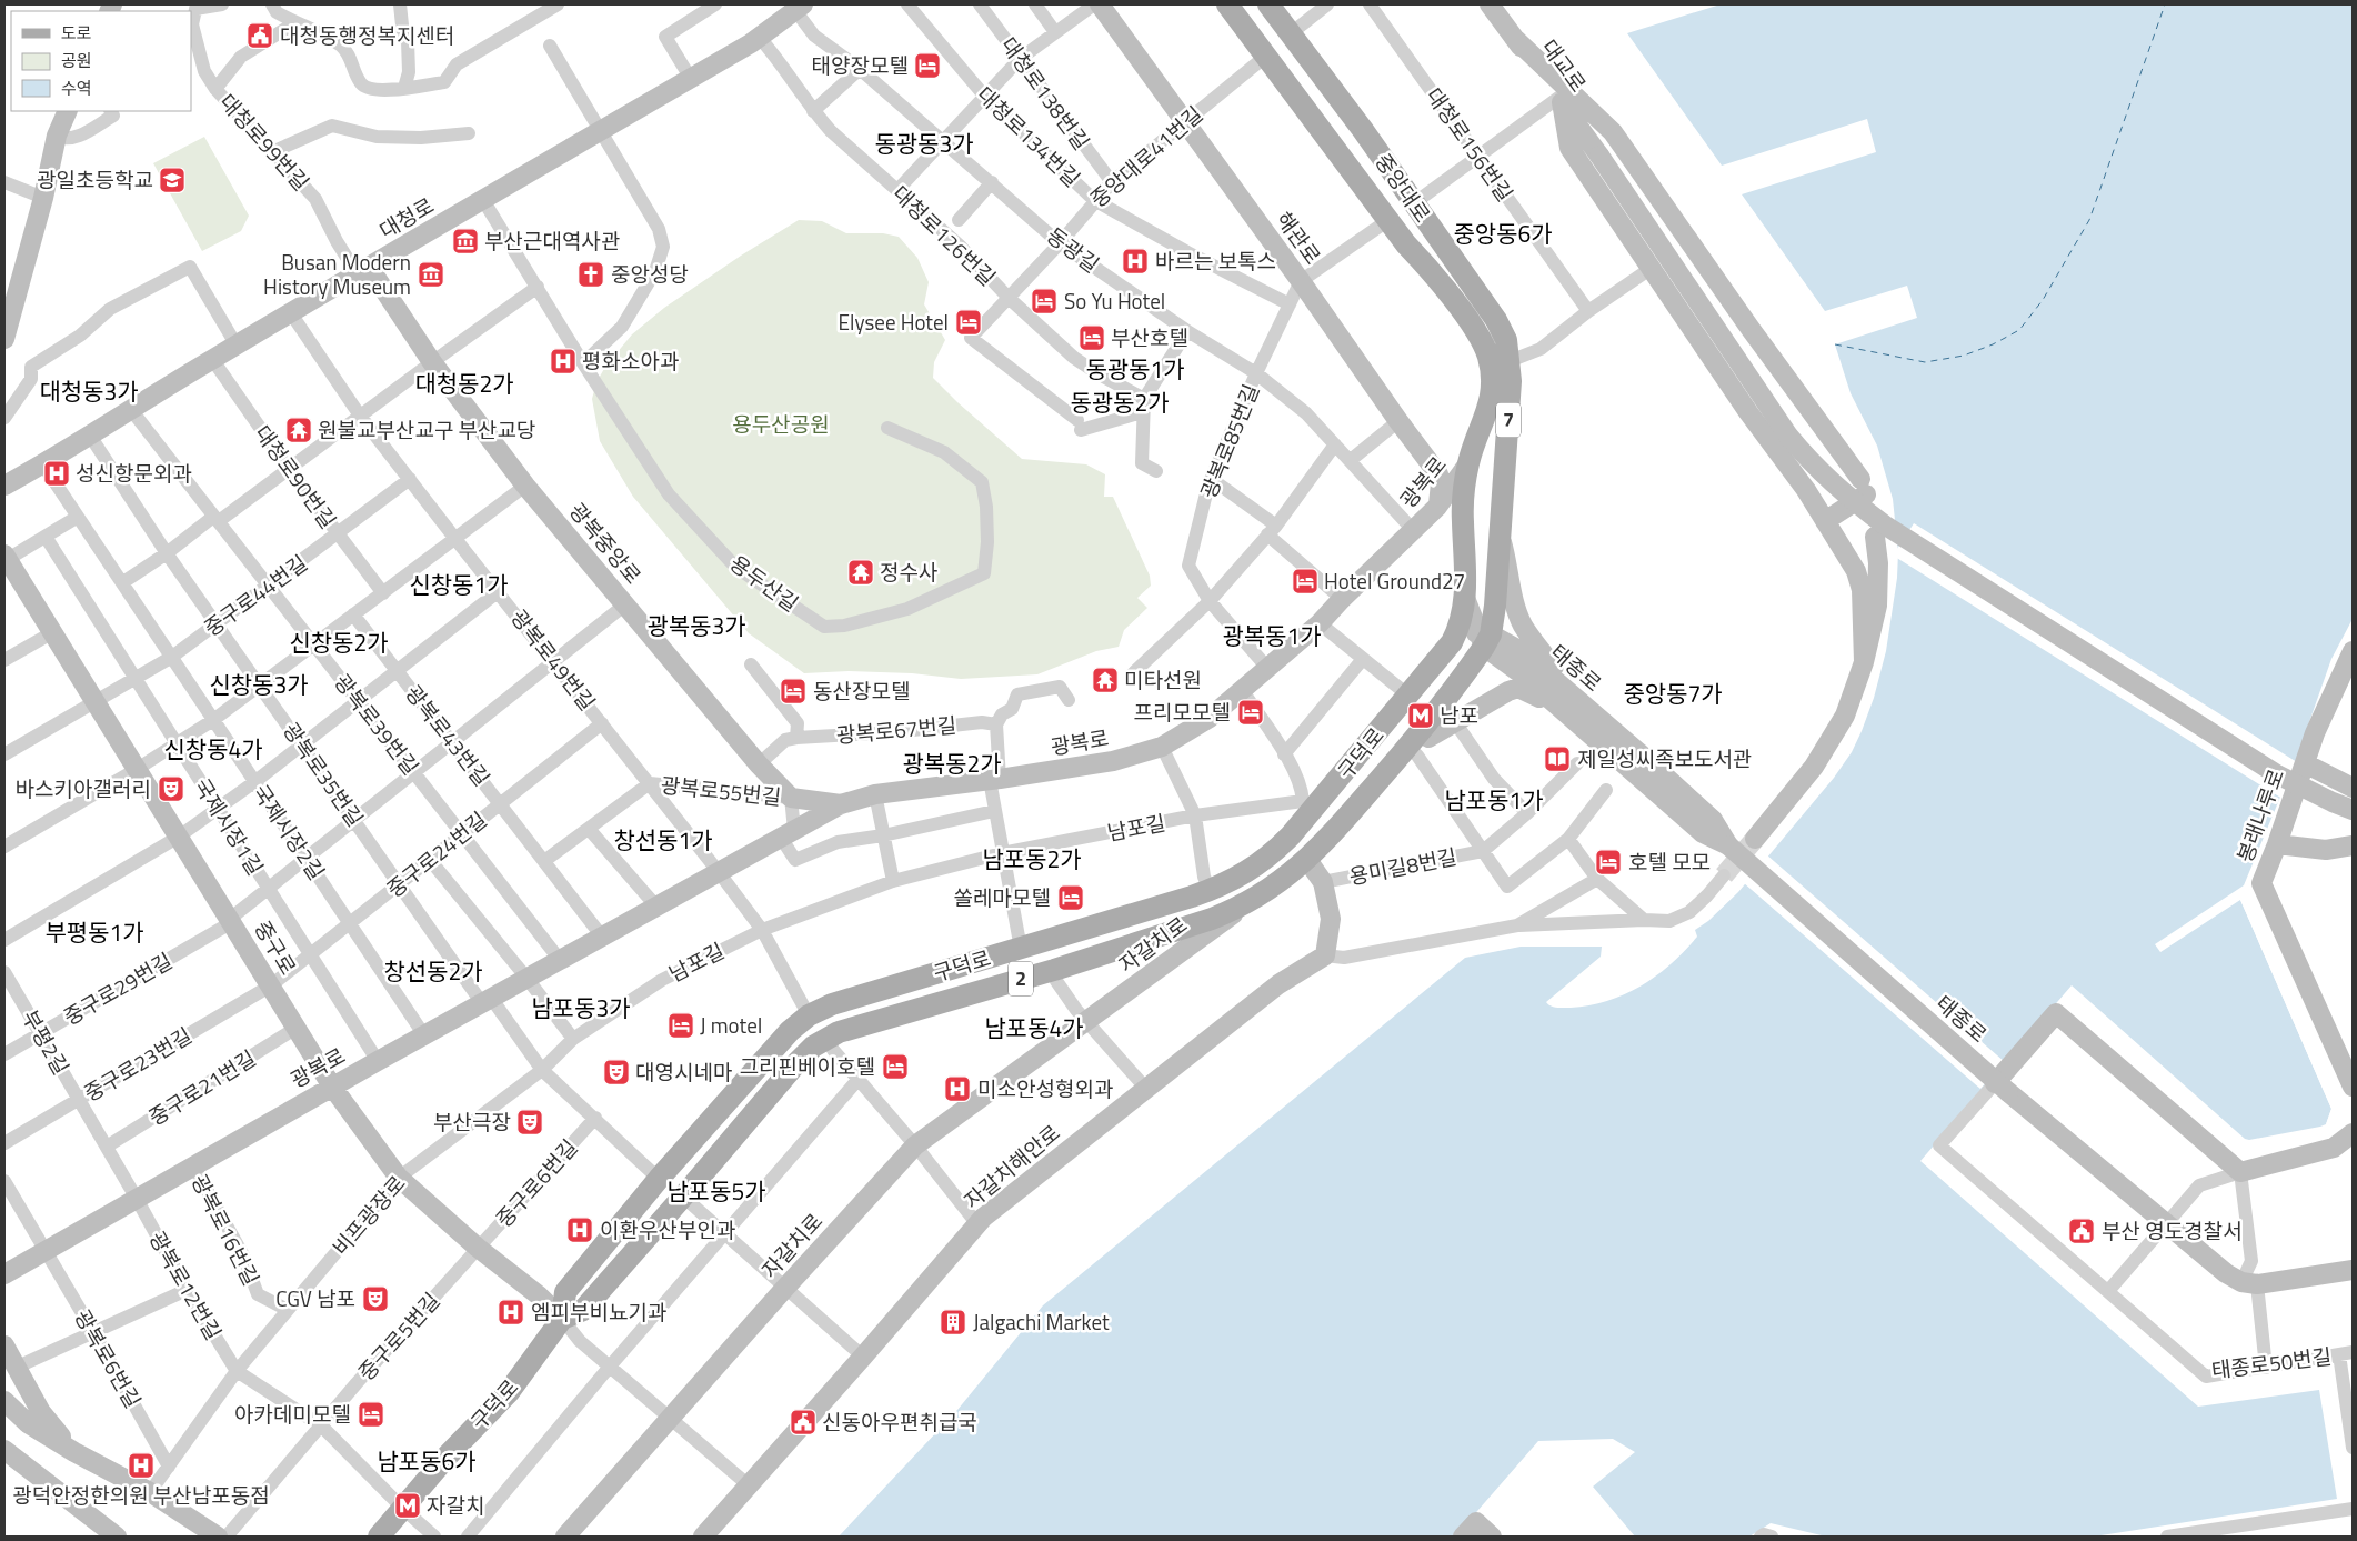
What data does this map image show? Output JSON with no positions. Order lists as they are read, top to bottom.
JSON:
{
  "streets": {
    "main road": [
      "대교로",
      "중앙대로",
      "대청로",
      "해관로",
      "7",
      "광복로",
      "광복중앙로",
      "태종로",
      "구덕로",
      "봉래나루로",
      "자갈치로",
      "중구로",
      "2",
      "자갈치해안로"
    ],
    "street": [
      "대청로138번길",
      "대청로134번길",
      "대청로99번길",
      "대청로156번길",
      "중앙대로41번길",
      "대청로126번길",
      "동광길",
      "광복로85번길",
      "대청로90번길",
      "용두산길",
      "중구로44번길",
      "광복로49번길",
      "광복로39번길",
      "광복로67번길",
      "광복로43번길",
      "광복로35번길",
      "광복로55번길",
      "국제시장1길",
      "남포길",
      "국제시장2길",
      "중구로24번길",
      "용미길8번길",
      "중구로29번길",
      "부평2길",
      "중구로23번길",
      "중구로21번길",
      "중구로6번길",
      "비프광장로",
      "광복로16번길",
      "광복로12번길",
      "중구로5번길",
      "광복로6번길",
      "태종로50번길"
    ]
  },
  "crossings": [
    ["대청로138번길", "중앙대로41번길"],
    ["대청로134번길", "중앙대로41번길"],
    ["대청로134번길", "광복로85번길"],
    ["대청로99번길", "대청로"],
    ["대청로99번길", "광복중앙로"],
    ["중앙대로41번길", "중앙대로"],
    ["중앙대로41번길", "대청로126번길"],
    ["중앙대로41번길", "해관로"],
    ["중앙대로41번길", "동광길"],
    ["중앙대로", "광복로"],
    ["중앙대로", "태종로"],
    ["중앙대로", "구덕로"],
    ["대청로", "대청로126번길"],
    ["대청로", "동광길"],
    ["대청로", "대청로90번길"],
    ["대청로", "광복중앙로"],
    ["대청로", "용두산길"],
    ["대청로", "광복로49번길"],
    ["대청로", "광복로39번길"],
    ["대청로", "광복로35번길"],
    ["대청로", "국제시장2길"],
    ["해관로", "광복로85번길"],
    ["해관로", "광복로"],
    ["동광길", "광복로85번길"],
    ["동광길", "광복로"],
    ["광복로85번길", "광복로"],
    ["대청로90번길", "중구로44번길"],
    ["광복로", "광복로49번길"],
    ["광복로", "광복로39번길"],
    ["광복로", "광복로43번길"],
    ["광복로", "광복로35번길"],
    ["광복로", "광복로55번길"],
    ["광복로", "국제시장1길"],
    ["광복로", "국제시장2길"],
    ["광복로", "중구로"],
    ["광복로", "부평2길"],
    ["광복로", "광복로16번길"],
    ["광복로", "광복로12번길"],
    ["광복로", "광복로6번길"],
    ["광복중앙로", "광복로67번길"],
    ["광복중앙로", "광복로55번길"],
    ["광복중앙로", "중구로29번길"],
    ["중구로44번길", "광복로49번길"],
    ["중구로44번길", "광복로39번길"],
    ["중구로44번길", "광복로35번길"],
    ["중구로44번길", "국제시장1길"],
    ["중구로44번길", "국제시장2길"],
    ["중구로44번길", "중구로"],
    ["광복로49번길", "구덕로"],
    ["광복로49번길", "광복로55번길"],
    ["광복로49번길", "남포길"],
    ["광복로49번길", "중구로24번길"],
    ["광복로49번길", "중구로29번길"],
    ["태종로", "구덕로"],
    ["태종로", "태종로50번길"],
    ["광복로39번길", "중구로24번길"],
    ["광복로39번길", "중구로29번길"],
    ["광복로43번길", "광복로55번길"],
    ["광복로43번길", "중구로24번길"],
    ["광복로43번길", "중구로29번길"],
    ["구덕로", "남포길"],
    ["구덕로", "자갈치로"],
    ["구덕로", "중구로"],
    ["광복로35번길", "중구로24번길"],
    ["광복로35번길", "중구로29번길"],
    ["국제시장1길", "중구로24번길"],
    ["국제시장1길", "중구로29번길"],
    ["남포길", "비프광장로"],
    ["국제시장2길", "중구로24번길"],
    ["국제시장2길", "중구로29번길"],
    ["중구로24번길", "중구로"],
    ["중구로24번길", "중구로23번길"],
    ["중구로", "중구로29번길"],
    ["중구로", "중구로23번길"],
    ["중구로", "중구로21번길"],
    ["중구로", "중구로6번길"],
    ["중구로", "비프광장로"],
    ["중구로", "중구로5번길"],
    ["중구로29번길", "부평2길"],
    ["부평2길", "중구로23번길"],
    ["부평2길", "중구로21번길"],
    ["부평2길", "광복로12번길"],
    ["중구로6번길", "중구로5번길"],
    ["비프광장로", "광복로16번길"],
    ["비프광장로", "광복로12번길"],
    ["비프광장로", "광복로6번길"]
  ],
  "districts": [
    "동광동3가",
    "중앙동6가",
    "동광동1가",
    "대청동2가",
    "대청동3가",
    "동광동2가",
    "신창동1가",
    "광복동3가",
    "광복동1가",
    "신창동2가",
    "신창동3가",
    "중앙동7가",
    "신창동4가",
    "광복동2가",
    "남포동1가",
    "창선동1가",
    "남포동2가",
    "부평동1가",
    "창선동2가",
    "남포동3가",
    "남포동4가",
    "남포동5가",
    "남포동6가"
  ],
  "parks": ["용두산공원"],
  "places": {
    "public building": ["대청동행정복지센터", "부산 영도경찰서", "신동아우편취급국"],
    "hotel": [
      "태양장모텔",
      "So Yu Hotel",
      "Elysee Hotel",
      "부산호텔",
      "Hotel Ground27",
      "동산장모텔",
      "프리모모텔",
      "호텔 모모",
      "쏠레마모텔",
      "J moteI",
      "그리핀베이호텔",
      "아카데미모텔"
    ],
    "school or university": ["광일초등학교"],
    "museum": ["부산근대역사관", "Busan Modern History Museum"],
    "hospital": [
      "바르는 보톡스",
      "평화소아과",
      "성신항문외과",
      "미소안성형외과",
      "이환우산부인과",
      "엠피부비뇨기과",
      "광덕안정한의원 부산남포동점"
    ],
    "church": ["중앙성당"],
    "temple": ["원불교부산교구 부산교당", "정수사", "미타선원"],
    "metro station": ["남포", "자갈치"],
    "library": ["제일성씨족보도서관"],
    "theatre": [
      "바스키아갤러리",
      "대영시네마",
      "부산극장",
      "CGV 남포"
    ],
    "building": ["Jalgachi Market"]
  },
  "legend": ["도로", "공원", "수역"]
}
